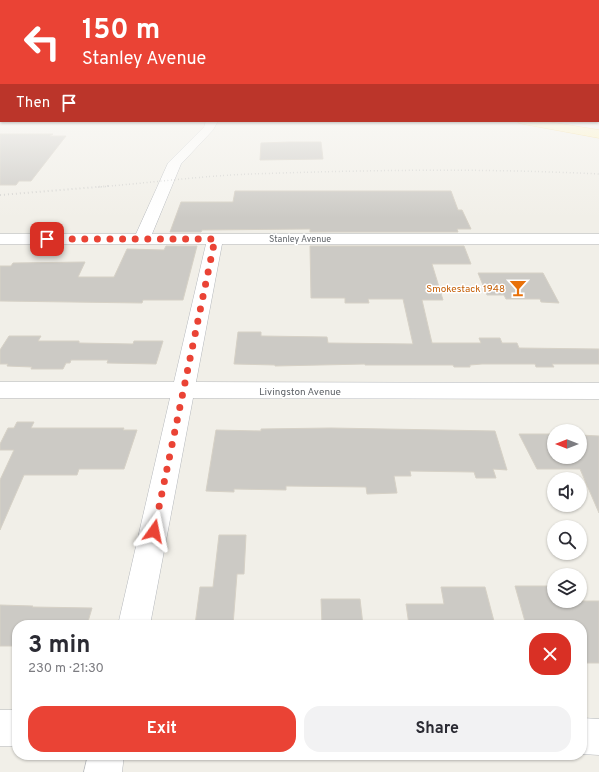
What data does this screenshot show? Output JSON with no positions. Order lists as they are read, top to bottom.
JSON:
{
  "streets": {
    "street": ["Stanley Avenue", "Livingston Avenue"]
  },
  "places": {
    "bar": ["Smokestack 1948"]
  },
  "north": "left",
  "page": {
    "turn": ["150 m", "Stanley Avenue"],
    "then": "Then",
    "heading": ["3 min", "230 m · 21:30"],
    "buttons": ["Exit", "Share"]
  }
}
